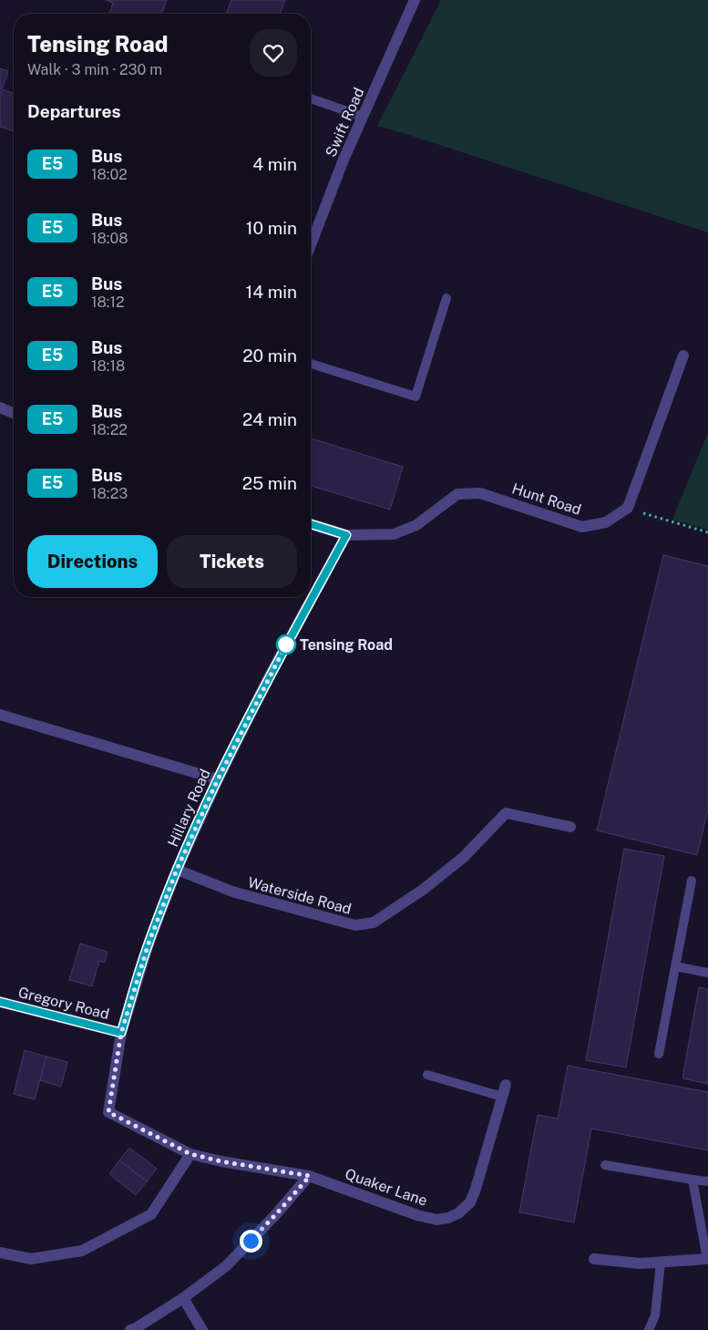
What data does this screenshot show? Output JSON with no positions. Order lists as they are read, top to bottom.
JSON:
{
  "streets": {
    "street": [
      "Swift Road",
      "Hunt Road",
      "Hillary Road",
      "Waterside Road",
      "Gregory Road",
      "Quaker Lane"
    ]
  },
  "crossings": [
    ["Hunt Road", "Hillary Road"],
    ["Hillary Road", "Waterside Road"],
    ["Hillary Road", "Gregory Road"],
    ["Hillary Road", "Quaker Lane"]
  ],
  "places": ["Tensing Road"],
  "lines": ["bus line E5"],
  "page": {
    "heading": [
      ["Tensing Road", "Walk · 3 min · 230 m"],
      "Departures"
    ],
    "list": [
      {
        "mark": "E5",
        "name": "Bus",
        "note": "18:02",
        "value": "4 min"
      },
      {
        "mark": "E5",
        "name": "Bus",
        "note": "18:08",
        "value": "10 min"
      },
      {
        "mark": "E5",
        "name": "Bus",
        "note": "18:12",
        "value": "14 min"
      },
      {
        "mark": "E5",
        "name": "Bus",
        "note": "18:18",
        "value": "20 min"
      },
      {
        "mark": "E5",
        "name": "Bus",
        "note": "18:22",
        "value": "24 min"
      },
      {
        "mark": "E5",
        "name": "Bus",
        "note": "18:23",
        "value": "25 min"
      }
    ],
    "buttons": ["Directions", "Tickets"]
  }
}
